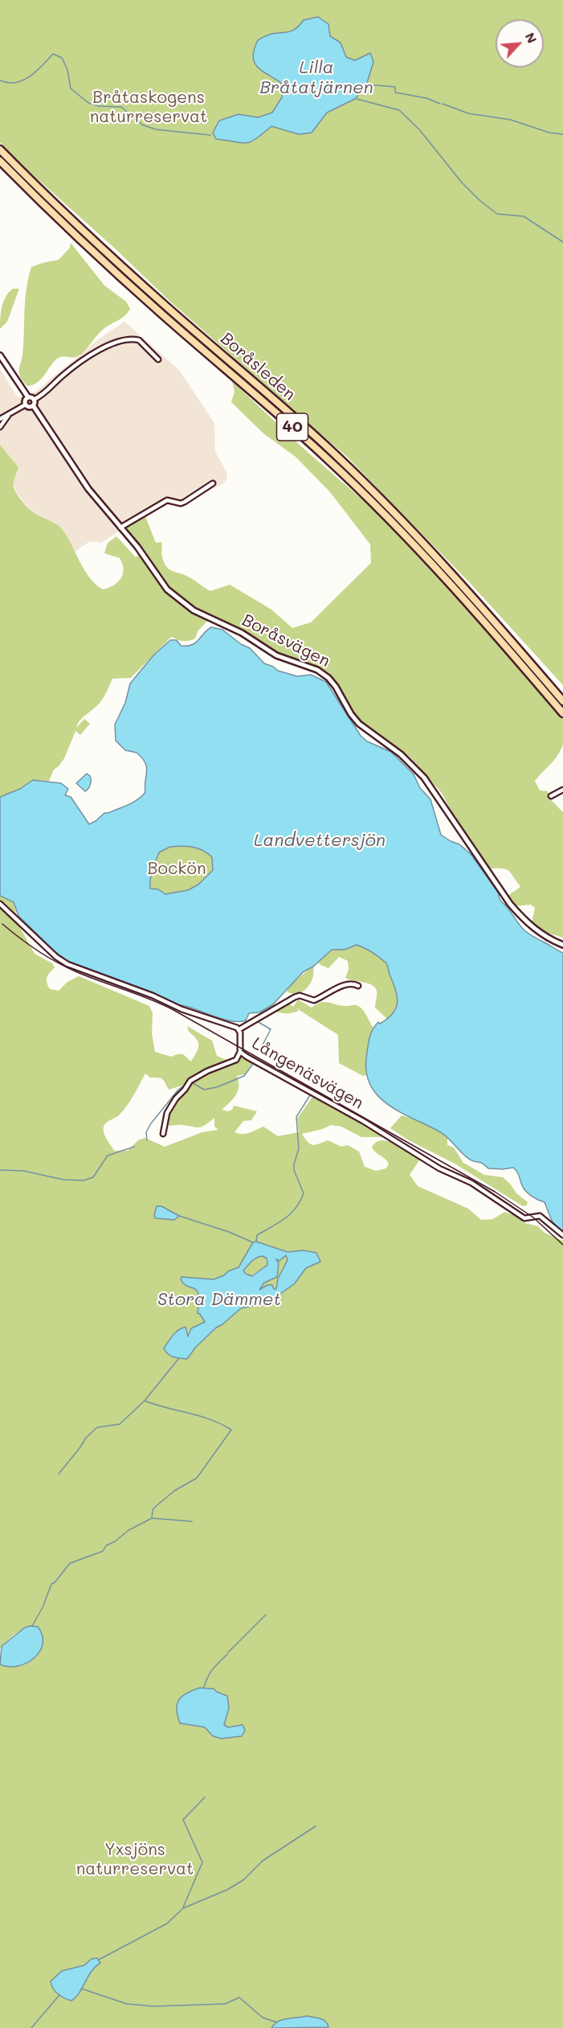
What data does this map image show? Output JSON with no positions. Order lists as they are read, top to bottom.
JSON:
{
  "streets": {
    "highway": ["Boråsleden", "40"],
    "street": ["Boråsvägen", "Långenäsvägen"]
  },
  "water": ["Lilla Bråtatjärnen", "Landvettersjön", "Stora Dämmet"],
  "parks": ["Bråtaskogens naturreservat", "Bockön", "Yxsjöns naturreservat"],
  "north": "top right"
}
